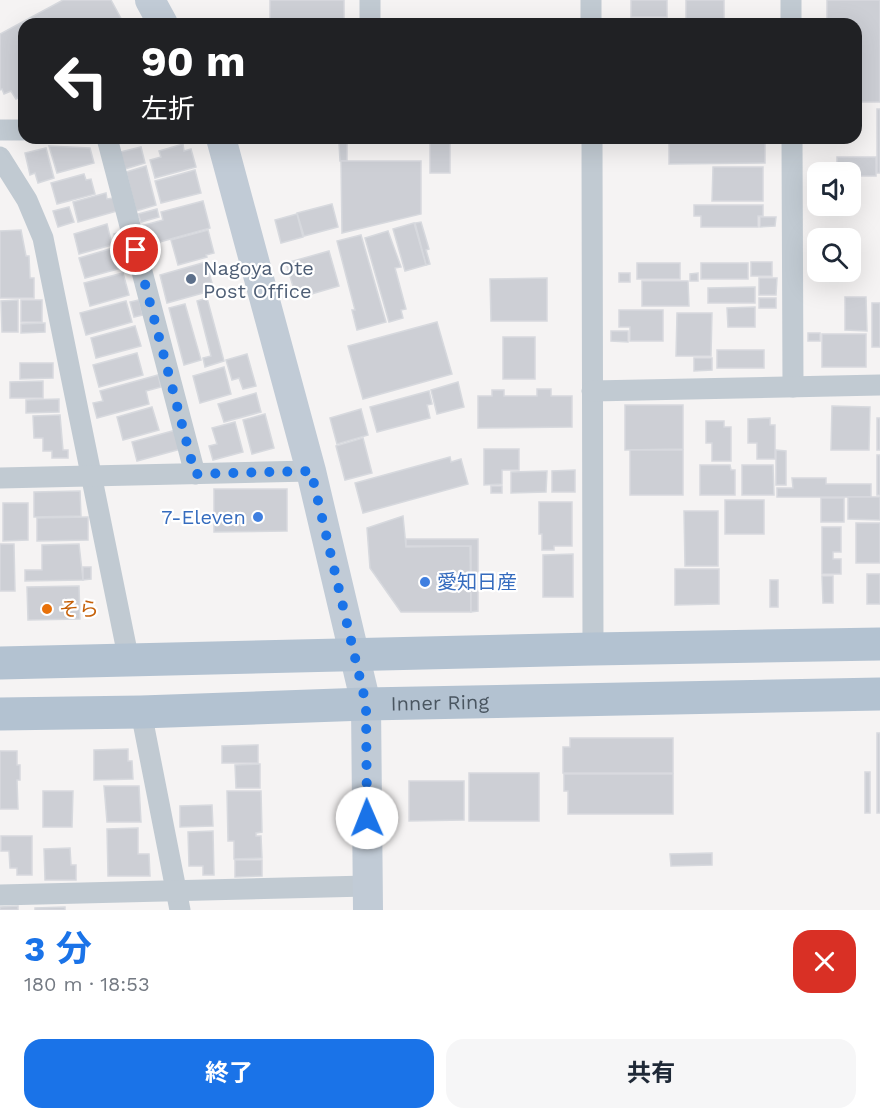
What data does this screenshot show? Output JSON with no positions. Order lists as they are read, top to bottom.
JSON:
{
  "streets": {
    "main road": ["Inner Ring"]
  },
  "places": [
    "Nagoya Ote Post Office",
    "7-Eleven",
    "愛知日産",
    "そら"
  ],
  "page": {
    "turn": ["90 m", "左折"],
    "heading": ["3 分", "180 m · 18:53"],
    "buttons": ["終了", "共有"]
  }
}
